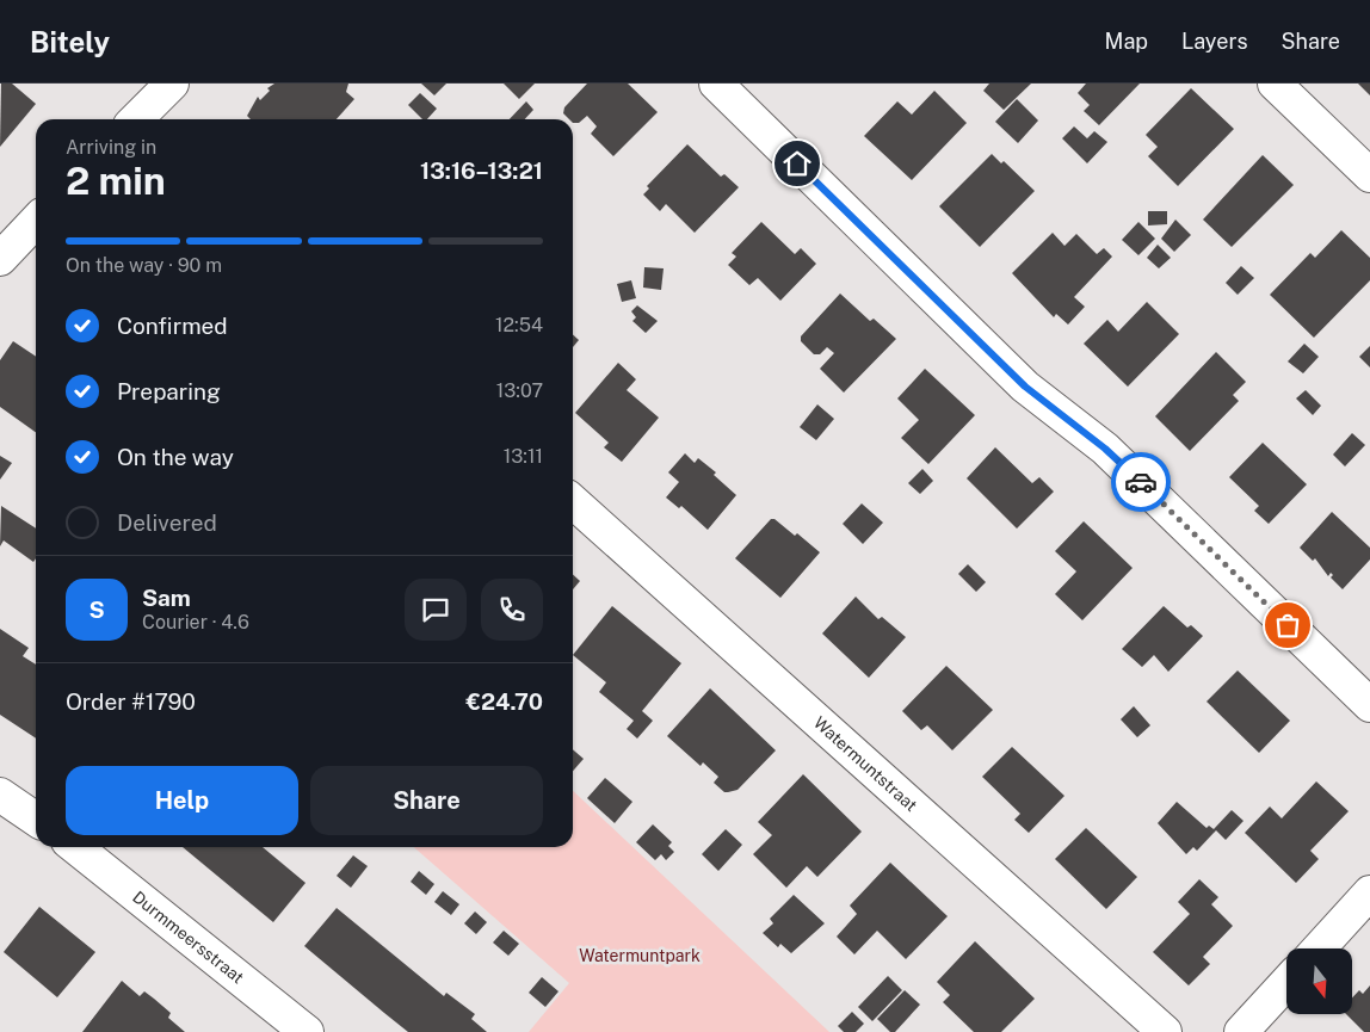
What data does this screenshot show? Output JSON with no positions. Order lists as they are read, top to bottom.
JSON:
{
  "streets": {
    "street": ["Watermuntstraat", "Durmmeersstraat"]
  },
  "parks": ["Watermuntpark"],
  "north": "bottom",
  "page": {
    "header": "Bitely",
    "nav": ["Map", "Layers", "Share"],
    "heading": ["2 min", "Arriving in", "13:16–13:21"],
    "panel": [
      "Sam",
      "Courier · 4.6",
      "Order #1790",
      "€24.70"
    ],
    "bar": "On the way · 90 m",
    "list": [
      ["Confirmed", "12:54"],
      ["Preparing", "13:07"],
      ["On the way", "13:11"],
      "Delivered"
    ],
    "round": "S",
    "buttons": ["Help", "Share"]
  }
}
